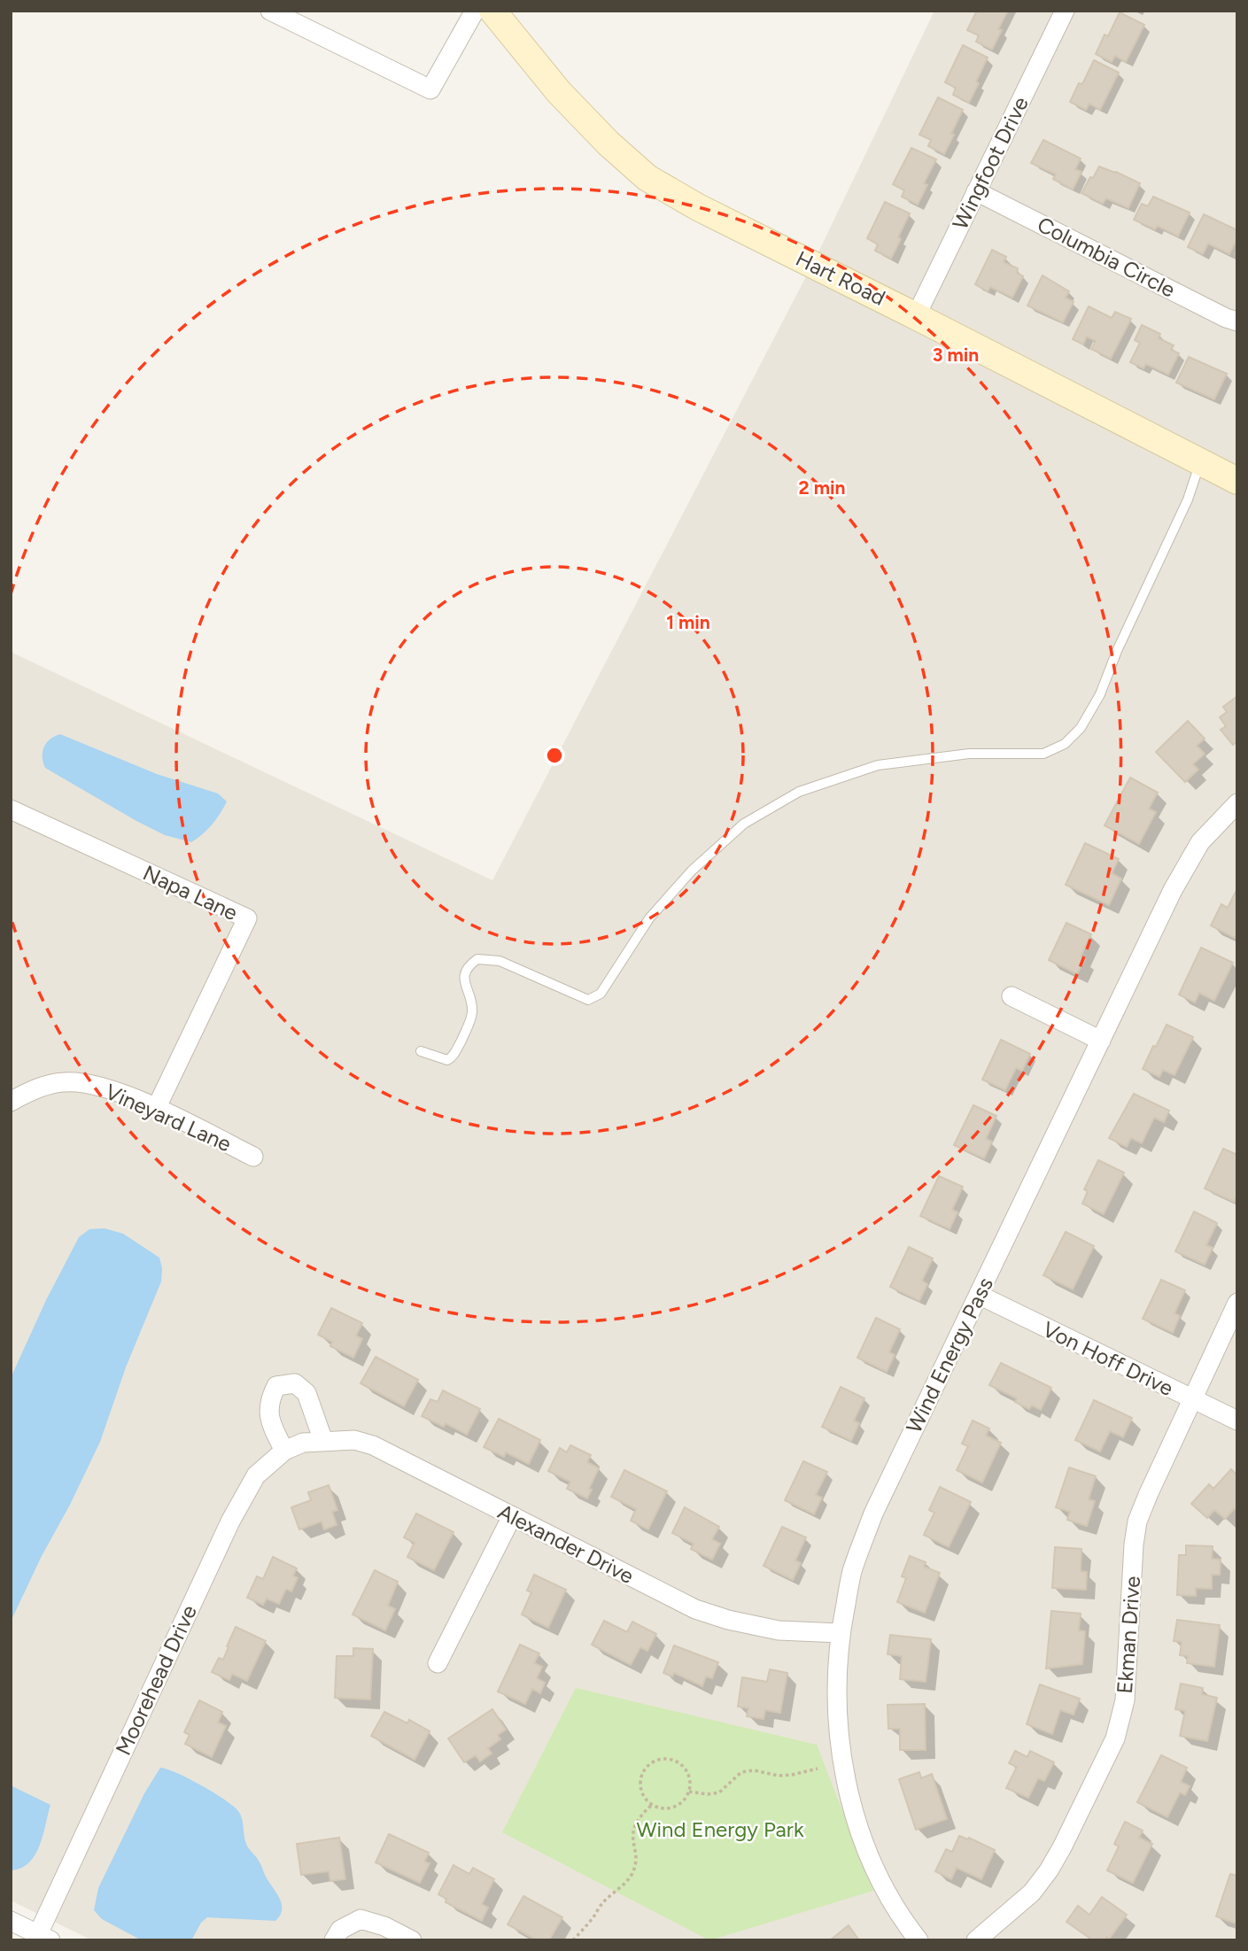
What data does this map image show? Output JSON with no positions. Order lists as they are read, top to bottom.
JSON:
{
  "streets": {
    "street": [
      "Wingfoot Drive",
      "Columbia Circle",
      "Hart Road",
      "Napa Lane",
      "Vineyard Lane",
      "Wind Energy Pass",
      "Von Hoff Drive",
      "Alexander Drive",
      "Ekman Drive",
      "Moorehead Drive"
    ]
  },
  "crossings": [
    ["Wingfoot Drive", "Columbia Circle"],
    ["Wingfoot Drive", "Hart Road"],
    ["Napa Lane", "Vineyard Lane"],
    ["Wind Energy Pass", "Von Hoff Drive"],
    ["Wind Energy Pass", "Alexander Drive"],
    ["Von Hoff Drive", "Ekman Drive"],
    ["Alexander Drive", "Moorehead Drive"]
  ],
  "parks": ["Wind Energy Park"],
  "rings": ["3 min", "2 min", "1 min"]
}
